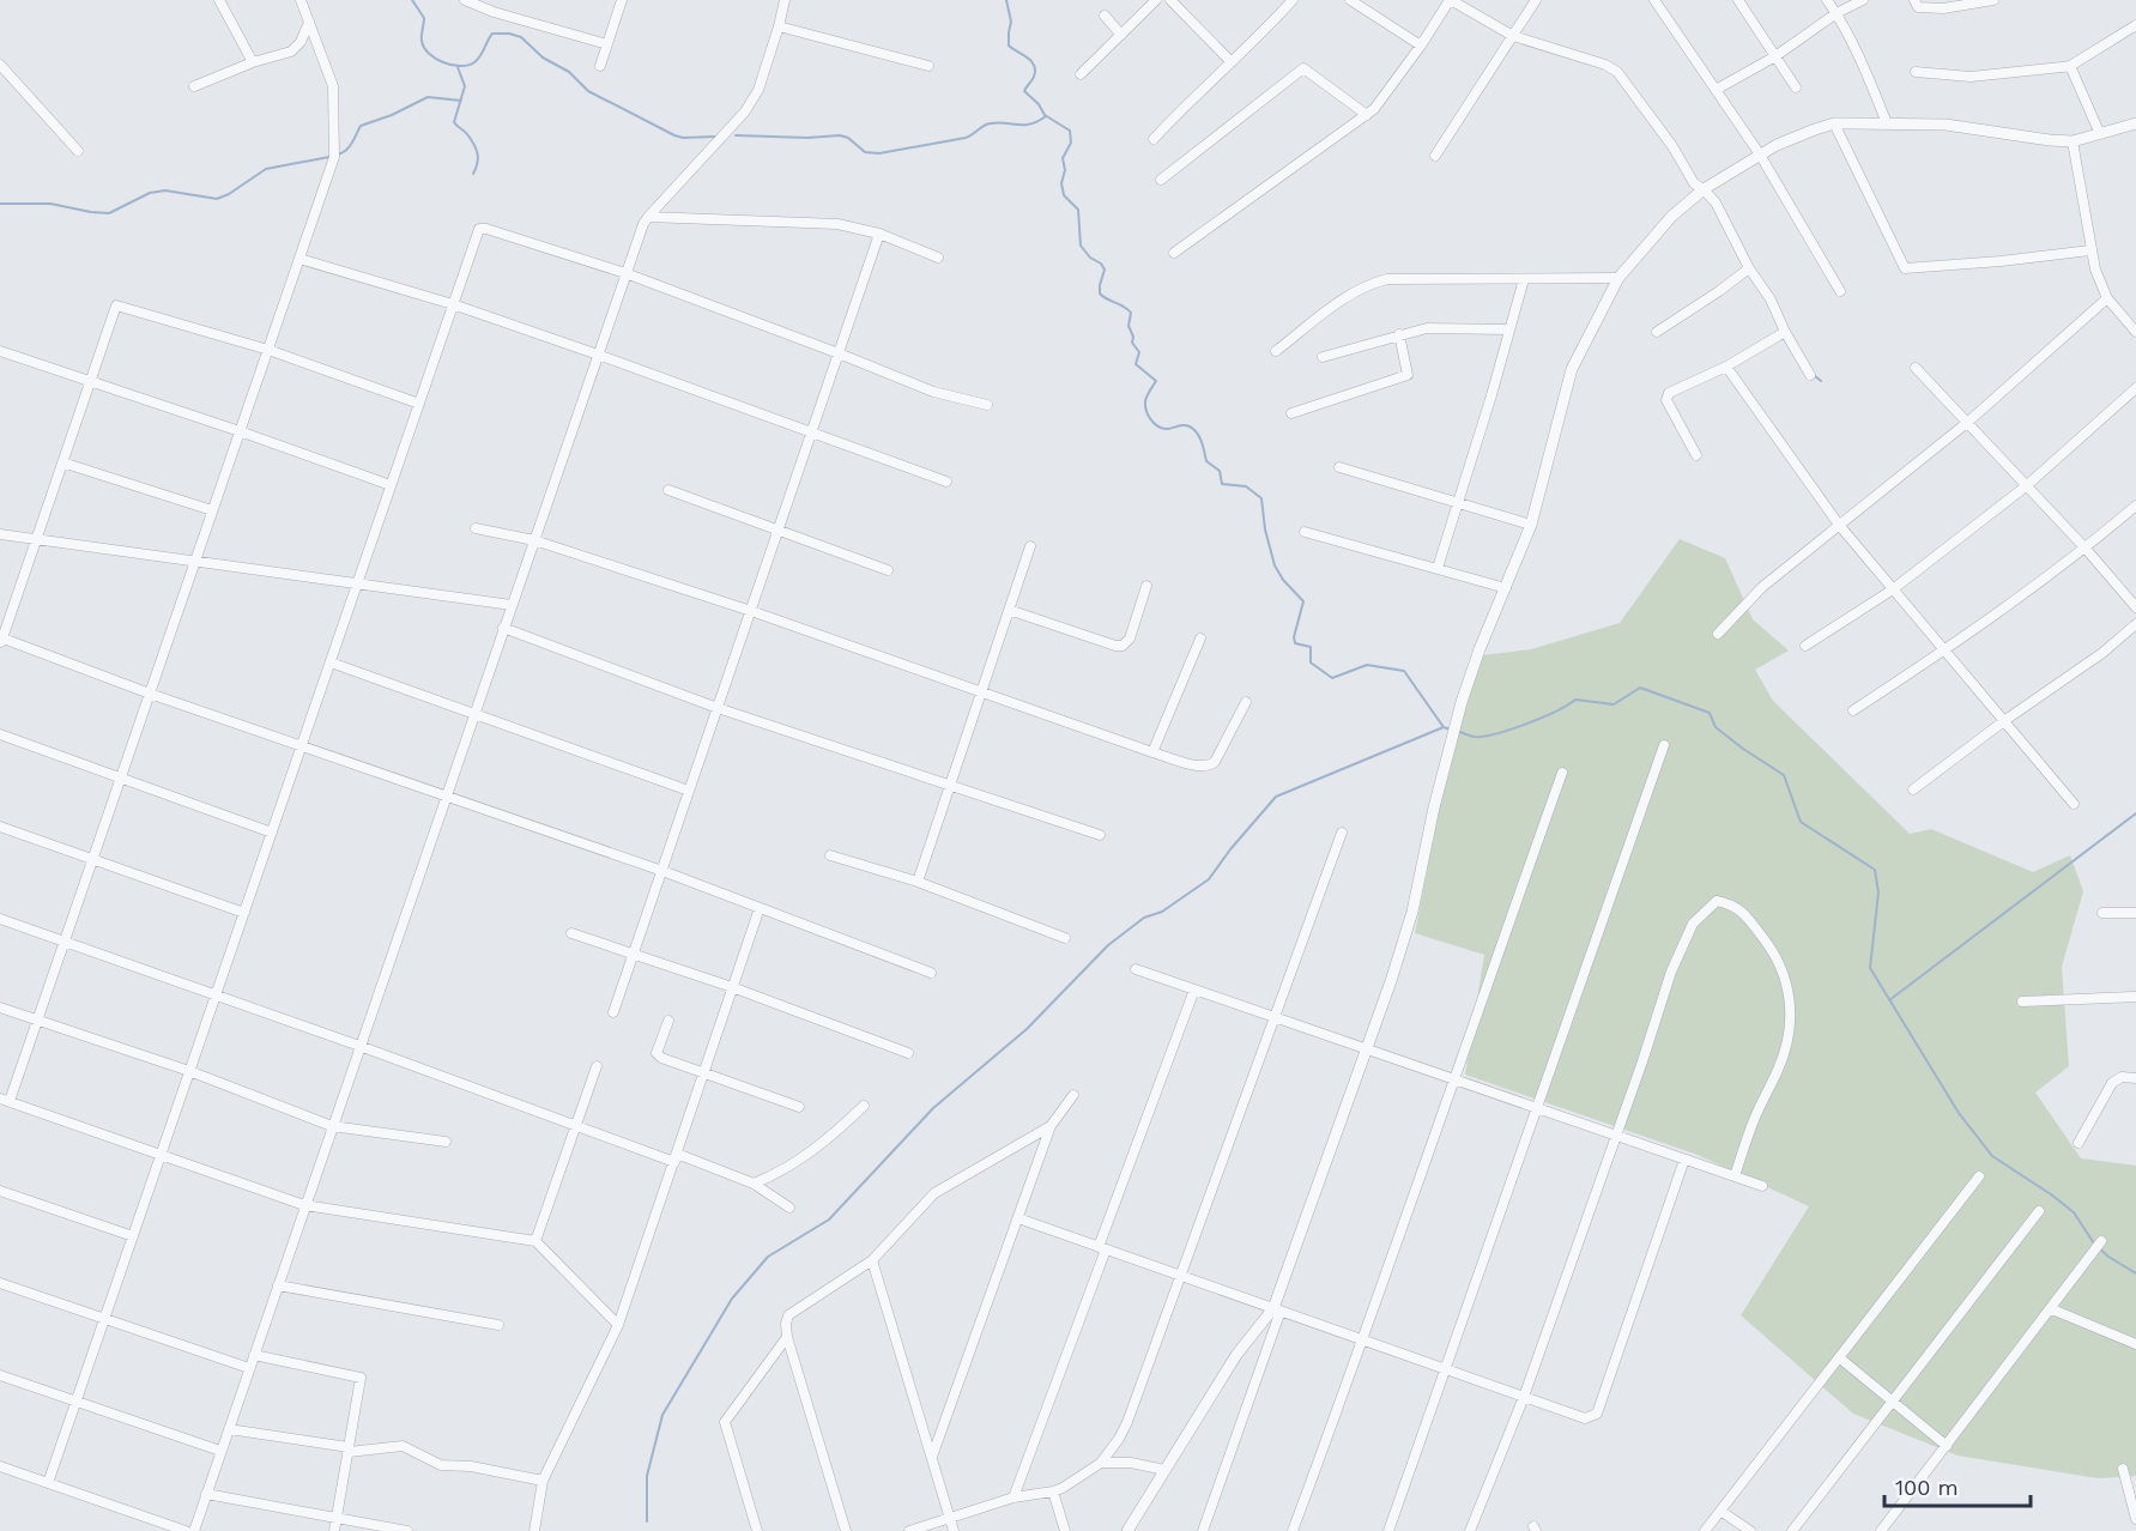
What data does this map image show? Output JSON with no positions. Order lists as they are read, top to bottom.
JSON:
{
  "scale_bar": "100 m"
}
